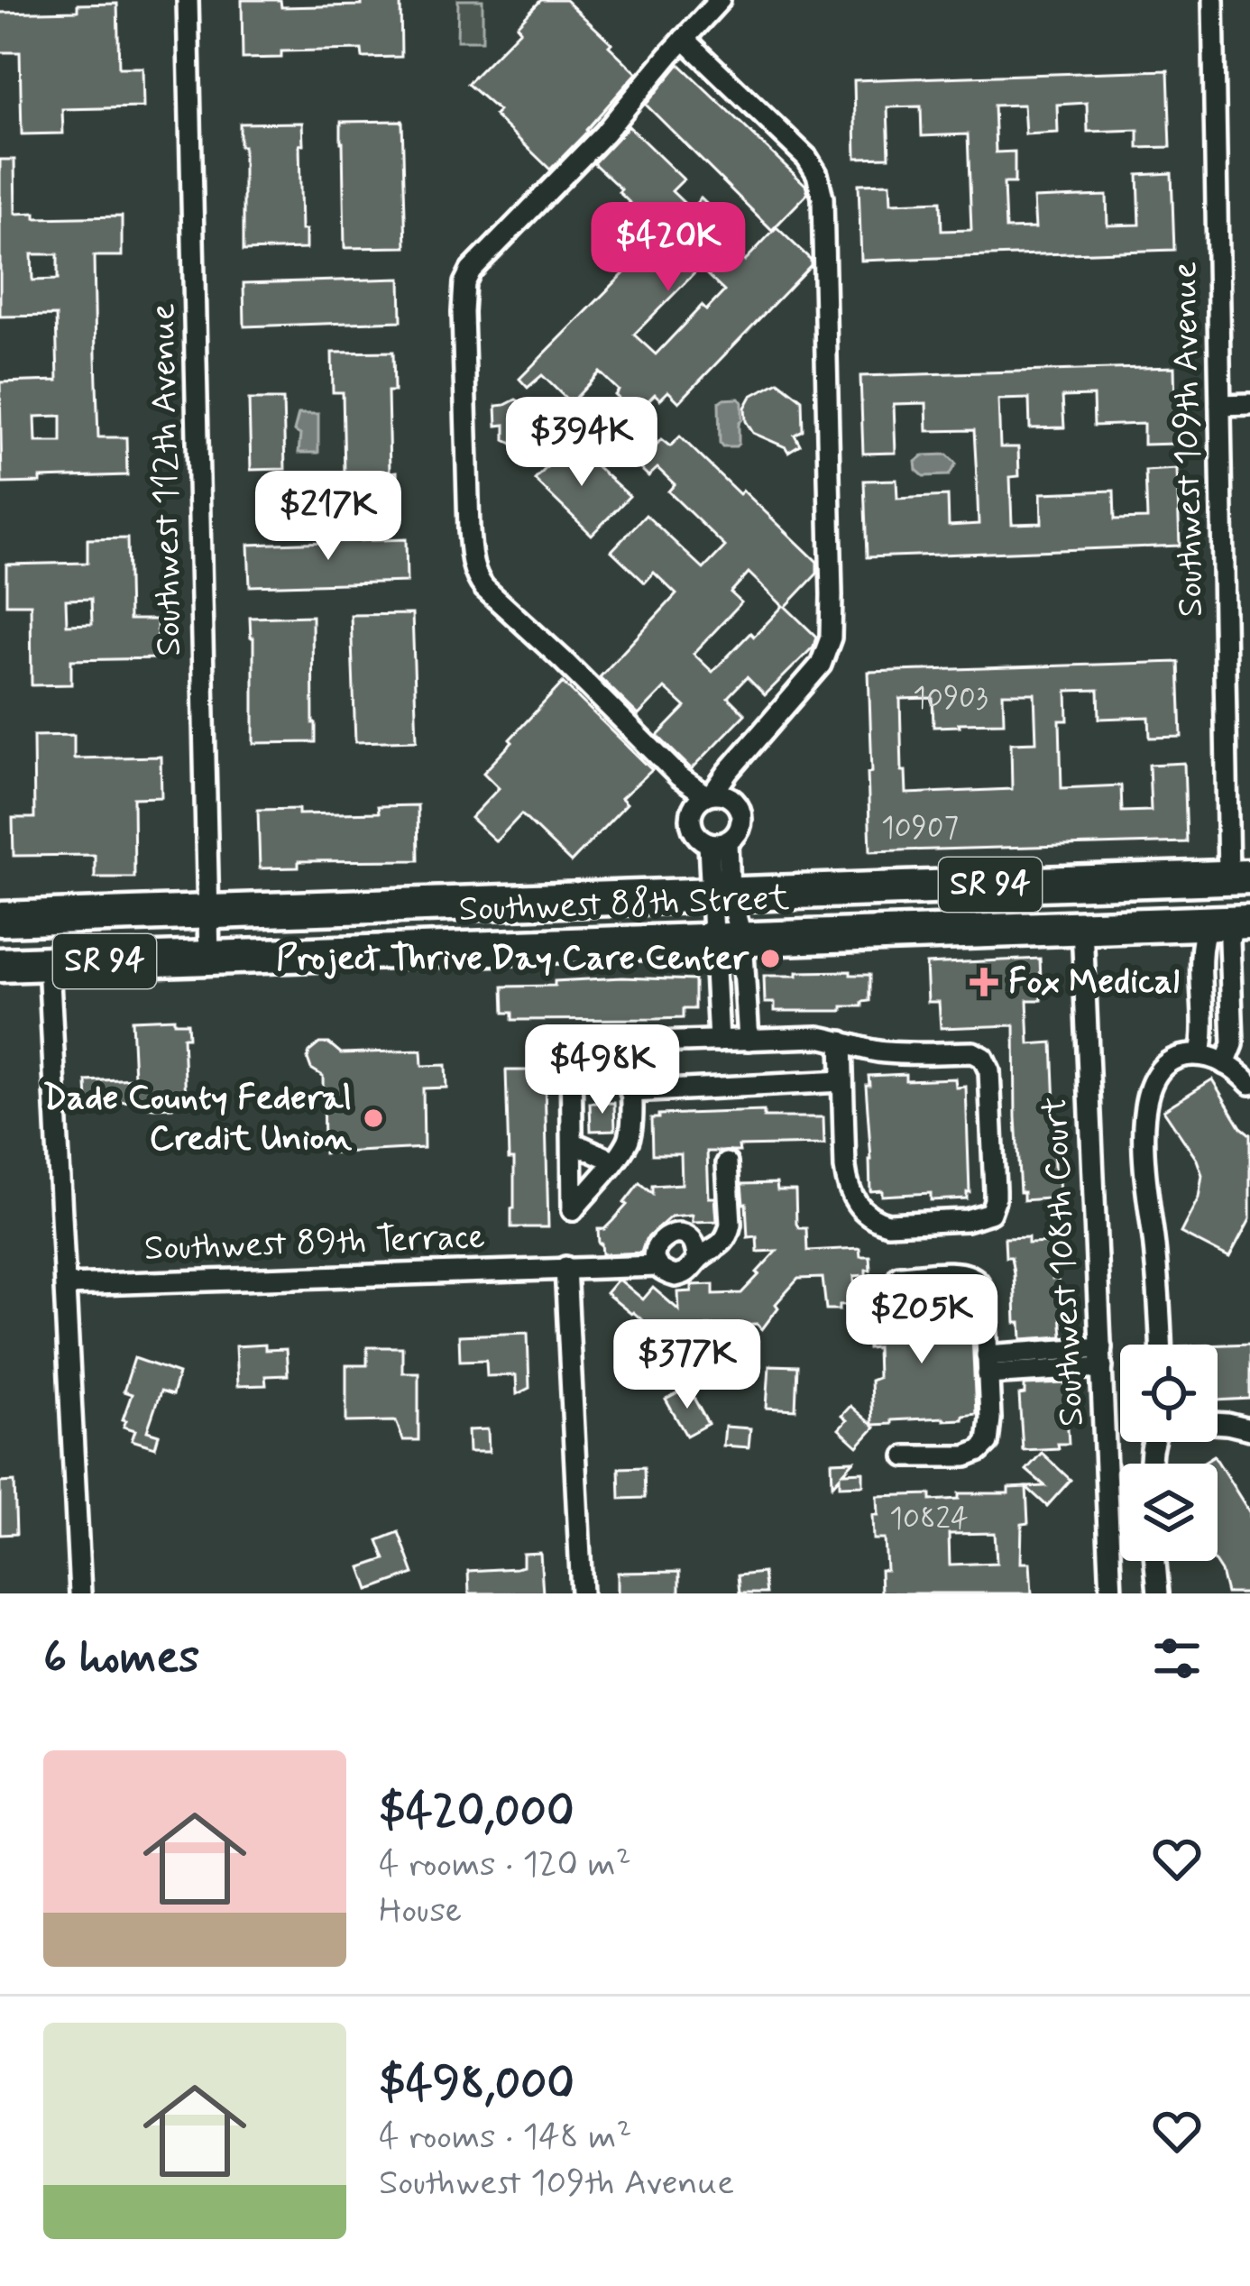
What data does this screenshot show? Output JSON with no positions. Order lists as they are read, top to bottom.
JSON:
{
  "streets": {
    "main road": ["SR 94", "Southwest 88th Street"],
    "street": [
      "Southwest 109th Avenue",
      "Southwest 112th Avenue",
      "Southwest 89th Terrace",
      "Southwest 108th Court"
    ]
  },
  "crossings": [
    ["Southwest 109th Avenue", "Southwest 88th Street"],
    ["Southwest 112th Avenue", "Southwest 88th Street"],
    ["Southwest 88th Street", "Southwest 108th Court"]
  ],
  "places": {
    "other": ["Project Thrive Day Care Center", "Dade County Federal Credit Union"],
    "health": ["Fox Medical"]
  },
  "house_numbers": ["10903", "10907", "10824"],
  "page": {
    "price": [
      "$420K",
      "$394K",
      "$217K",
      "$498K",
      "$205K",
      "$377K"
    ],
    "heading": "6 homes",
    "list": [
      {
        "name": "$420,000",
        "note": "4 rooms · 120 m² · House"
      },
      {
        "name": "$498,000",
        "note": "4 rooms · 148 m² · Southwest 109th Avenue"
      }
    ]
  }
}
